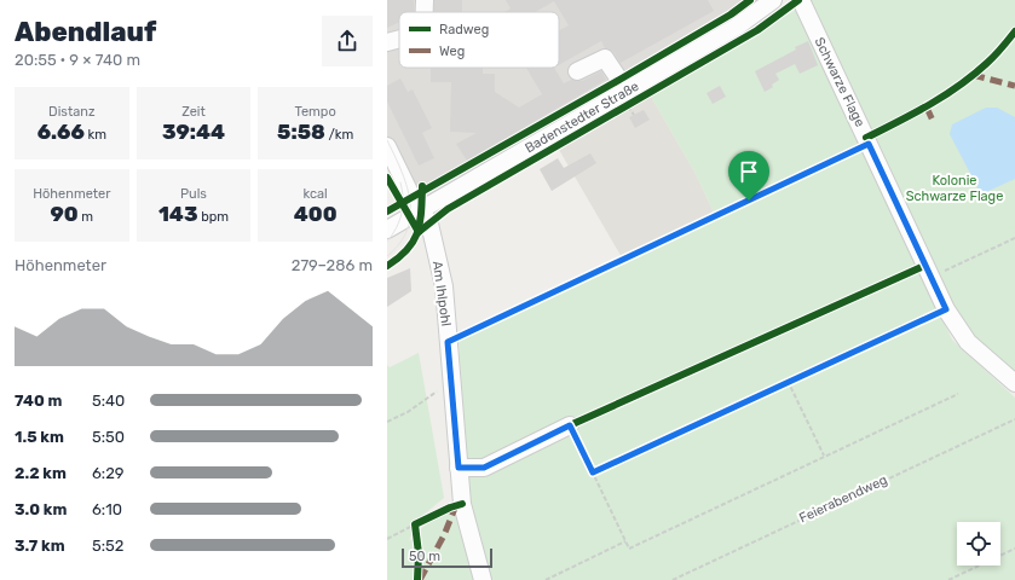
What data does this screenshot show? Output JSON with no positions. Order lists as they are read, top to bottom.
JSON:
{
  "streets": {
    "street": ["Schwarze Flage", "Badenstedter Straße", "Am Ihlpohl"],
    "path": ["Feierabendweg"]
  },
  "crossings": [
    ["Badenstedter Straße", "Am Ihlpohl"]
  ],
  "parks": ["Kolonie Schwarze Flage"],
  "legend": ["Radweg", "Weg"],
  "scale_bar": "50 m",
  "page": {
    "heading": ["Abendlauf", "20:55 · 9 × 740 m"],
    "stats": [
      ["Distanz", "6.66 km"],
      ["Zeit", "39:44"],
      ["Tempo", "5:58 /km"],
      ["Höhenmeter", "90 m"],
      ["Puls", "143 bpm"],
      ["kcal", "400"]
    ],
    "chart": ["Höhenmeter", "279–286 m"],
    "list": [
      {
        "name": "740 m",
        "note": "5:40"
      },
      {
        "name": "1.5 km",
        "note": "5:50"
      },
      {
        "name": "2.2 km",
        "note": "6:29"
      },
      {
        "name": "3.0 km",
        "note": "6:10"
      },
      {
        "name": "3.7 km",
        "note": "5:52"
      }
    ],
    "scale": "50 m"
  }
}
